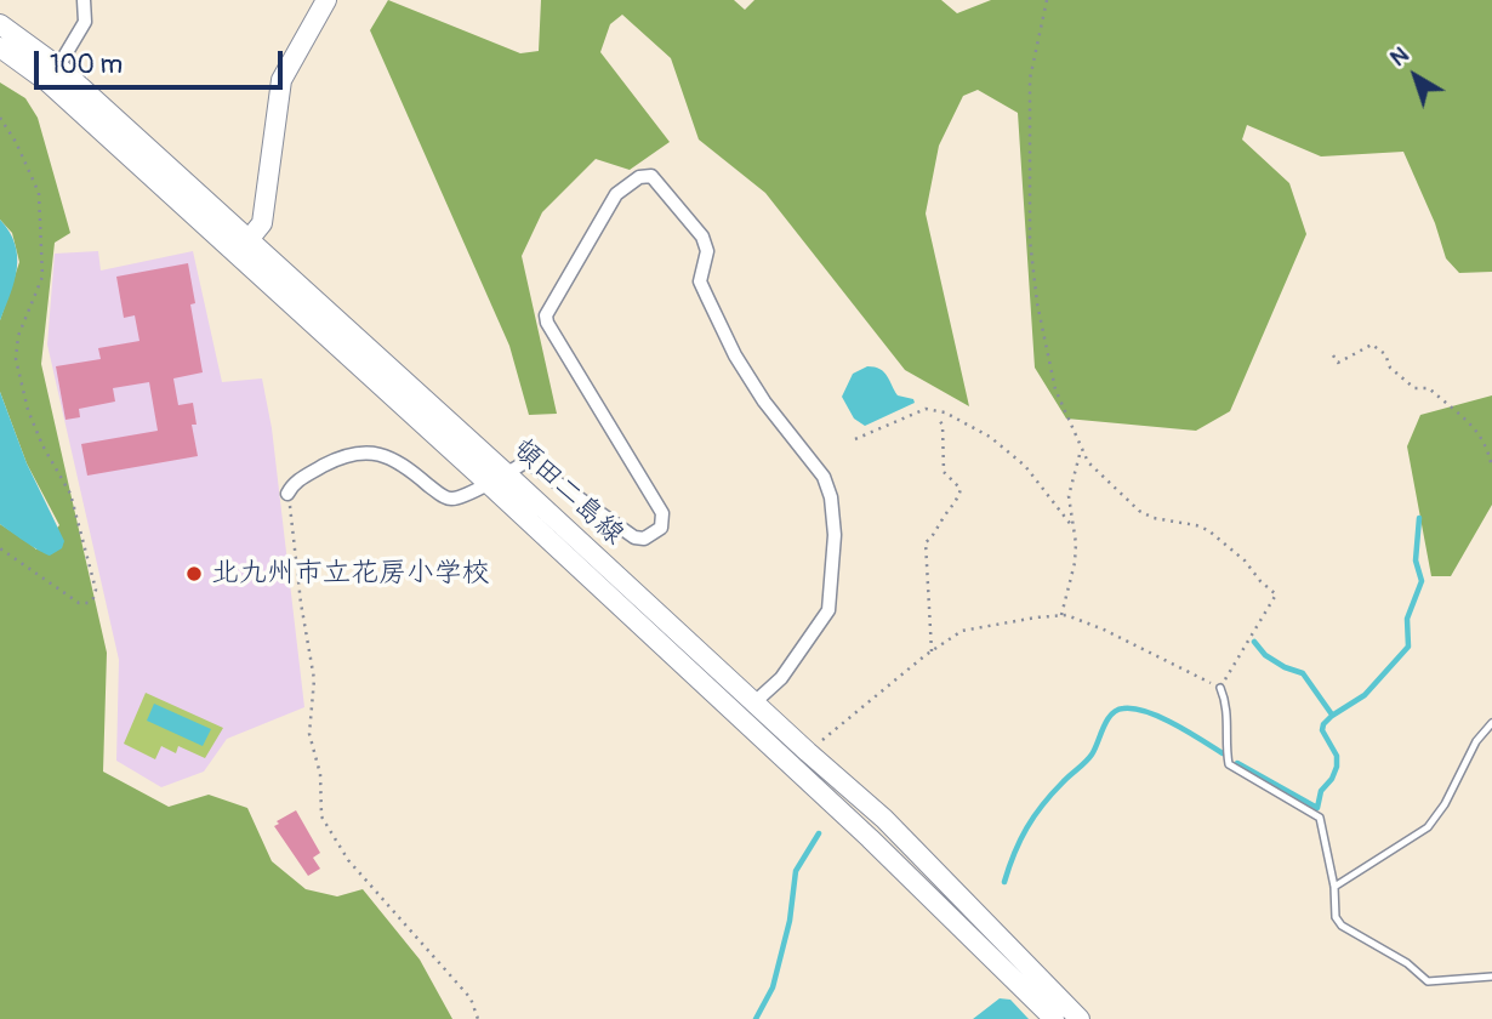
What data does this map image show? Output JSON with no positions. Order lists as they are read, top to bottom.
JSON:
{
  "streets": {
    "main road": ["頓田二島線"]
  },
  "places": ["北九州市立花房小学校"],
  "scale_bar": "100 m",
  "north": "top left"
}
